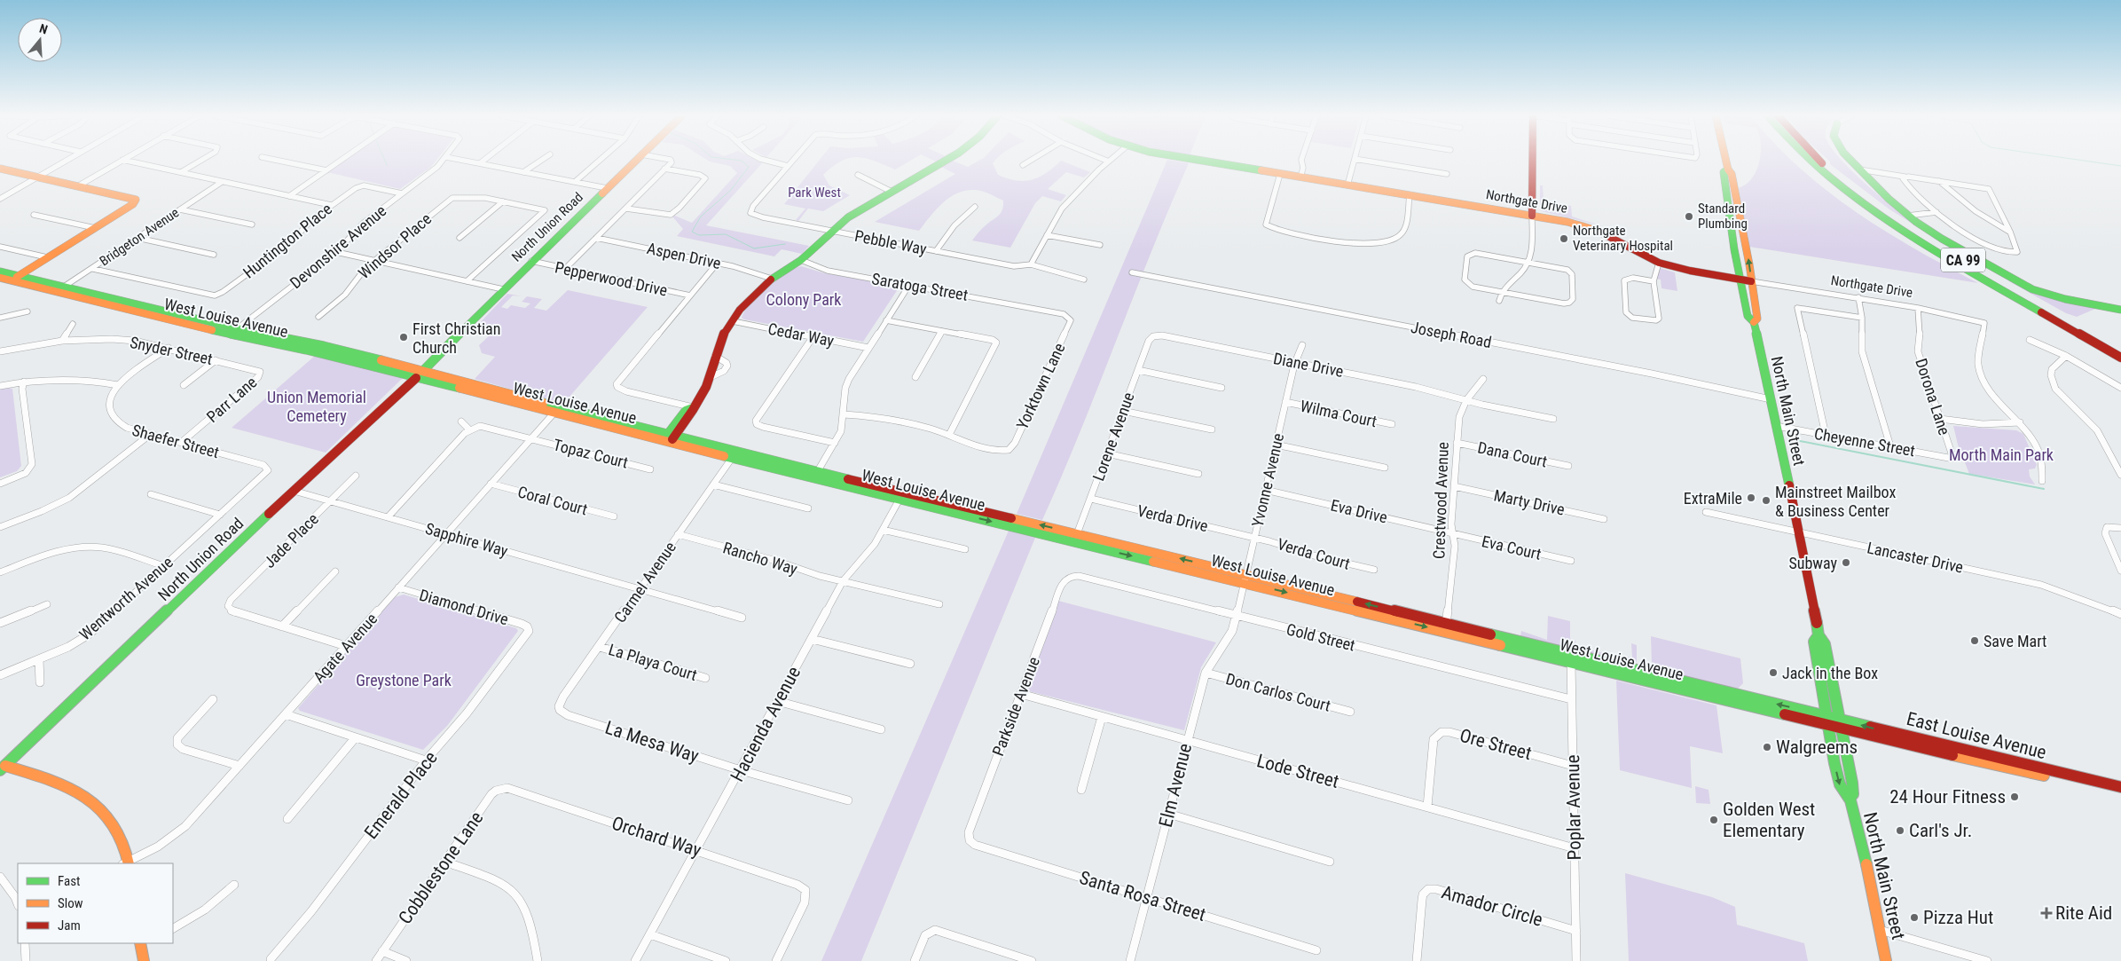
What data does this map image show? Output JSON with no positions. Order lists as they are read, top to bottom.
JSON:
{
  "streets": {
    "main road": [
      "Northgate Drive",
      "North Union Road",
      "CA 99",
      "West Louise Avenue",
      "North Main Street",
      "East Louise Avenue"
    ],
    "street": [
      "Bridgeton Avenue",
      "Huntington Place",
      "Pebble Way",
      "Windsor Place",
      "Devonshire Avenue",
      "Aspen Drive",
      "Pepperwood Drive",
      "Saratoga Street",
      "Cedar Way",
      "Joseph Road",
      "Snyder Street",
      "Diane Drive",
      "Yorktown Lane",
      "Dorona Lane",
      "Parr Lane",
      "Wilma Court",
      "Lorene Avenue",
      "Shaefer Street",
      "Cheyenne Street",
      "Topaz Court",
      "Dana Court",
      "Yvonne Avenue",
      "Coral Court",
      "Crestwood Avenue",
      "Marty Drive",
      "Eva Drive",
      "Verda Drive",
      "Sapphire Way",
      "Jade Place",
      "Eva Court",
      "Verda Court",
      "Lancaster Drive",
      "Rancho Way",
      "Carmel Avenue",
      "Wentworth Avenue",
      "Diamond Drive",
      "Gold Street",
      "Agate Avenue",
      "La Playa Court",
      "Don Carlos Court",
      "Parkside Avenue",
      "Hacienda Avenue",
      "La Mesa Way",
      "Ore Street",
      "Lode Street",
      "Elm Avenue",
      "Emerald Place",
      "Poplar Avenue",
      "Orchard Way",
      "Cobblestone Lane",
      "Santa Rosa Street",
      "Amador Circle"
    ]
  },
  "crossings": [
    ["Northgate Drive", "Dorona Lane"],
    ["Northgate Drive", "North Main Street"],
    ["North Union Road", "Pepperwood Drive"],
    ["North Union Road", "West Louise Avenue"],
    ["North Union Road", "Sapphire Way"],
    ["Bridgeton Avenue", "Huntington Place"],
    ["Bridgeton Avenue", "West Louise Avenue"],
    ["Huntington Place", "Devonshire Avenue"],
    ["Devonshire Avenue", "West Louise Avenue"],
    ["Saratoga Street", "Yorktown Lane"],
    ["West Louise Avenue", "North Main Street"],
    ["West Louise Avenue", "Lorene Avenue"],
    ["West Louise Avenue", "Yvonne Avenue"],
    ["West Louise Avenue", "Crestwood Avenue"],
    ["West Louise Avenue", "Carmel Avenue"],
    ["West Louise Avenue", "Agate Avenue"],
    ["West Louise Avenue", "Hacienda Avenue"],
    ["West Louise Avenue", "East Louise Avenue"],
    ["West Louise Avenue", "Poplar Avenue"],
    ["Joseph Road", "North Main Street"],
    ["Snyder Street", "Parr Lane"],
    ["Diane Drive", "Lorene Avenue"],
    ["Diane Drive", "Yvonne Avenue"],
    ["Diane Drive", "Crestwood Avenue"],
    ["Dorona Lane", "Cheyenne Street"],
    ["Parr Lane", "Shaefer Street"],
    ["North Main Street", "Cheyenne Street"],
    ["North Main Street", "Lancaster Drive"],
    ["North Main Street", "East Louise Avenue"],
    ["Wilma Court", "Yvonne Avenue"],
    ["Lorene Avenue", "Verda Drive"],
    ["Shaefer Street", "Wentworth Avenue"],
    ["Topaz Court", "Agate Avenue"],
    ["Dana Court", "Crestwood Avenue"],
    ["Yvonne Avenue", "Eva Drive"],
    ["Yvonne Avenue", "Verda Drive"],
    ["Yvonne Avenue", "Verda Court"],
    ["Yvonne Avenue", "Gold Street"],
    ["Yvonne Avenue", "Elm Avenue"],
    ["Coral Court", "Agate Avenue"],
    ["Crestwood Avenue", "Marty Drive"],
    ["Crestwood Avenue", "Eva Drive"],
    ["Crestwood Avenue", "Eva Court"],
    ["Eva Drive", "Eva Court"],
    ["Verda Drive", "Verda Court"],
    ["Sapphire Way", "Jade Place"],
    ["Sapphire Way", "Carmel Avenue"],
    ["Sapphire Way", "Agate Avenue"],
    ["Rancho Way", "Carmel Avenue"],
    ["Rancho Way", "Hacienda Avenue"],
    ["Carmel Avenue", "La Playa Court"],
    ["Carmel Avenue", "La Mesa Way"],
    ["Diamond Drive", "Agate Avenue"],
    ["Diamond Drive", "Emerald Place"],
    ["Gold Street", "Parkside Avenue"],
    ["Gold Street", "Elm Avenue"],
    ["Gold Street", "Poplar Avenue"],
    ["Don Carlos Court", "Elm Avenue"],
    ["Parkside Avenue", "Lode Street"],
    ["Parkside Avenue", "Santa Rosa Street"],
    ["Hacienda Avenue", "La Mesa Way"],
    ["Hacienda Avenue", "Orchard Way"],
    ["Ore Street", "Lode Street"],
    ["Ore Street", "Poplar Avenue"],
    ["Lode Street", "Elm Avenue"],
    ["Lode Street", "Poplar Avenue"],
    ["Elm Avenue", "Santa Rosa Street"],
    ["Poplar Avenue", "Amador Circle"],
    ["Orchard Way", "Cobblestone Lane"]
  ],
  "parks": [
    "Park West",
    "Colony Park",
    "Union Memorial Cemetery",
    "Morth Main Park",
    "Greystone Park"
  ],
  "places": {
    "other": [
      "Standard Plumbing",
      "Northgate Veterinary Hospital",
      "First Christian Church",
      "ExtraMile",
      "Mainstreet Mailbox & Business Center",
      "Subway",
      "Save Mart",
      "Jack in the Box",
      "Walgreems",
      "24 Hour Fitness",
      "Golden West Elementary",
      "Carl's Jr.",
      "Pizza Hut"
    ],
    "health": ["Rite Aid"]
  },
  "legend": ["Fast", "Slow", "Jam"],
  "north": "top"
}
